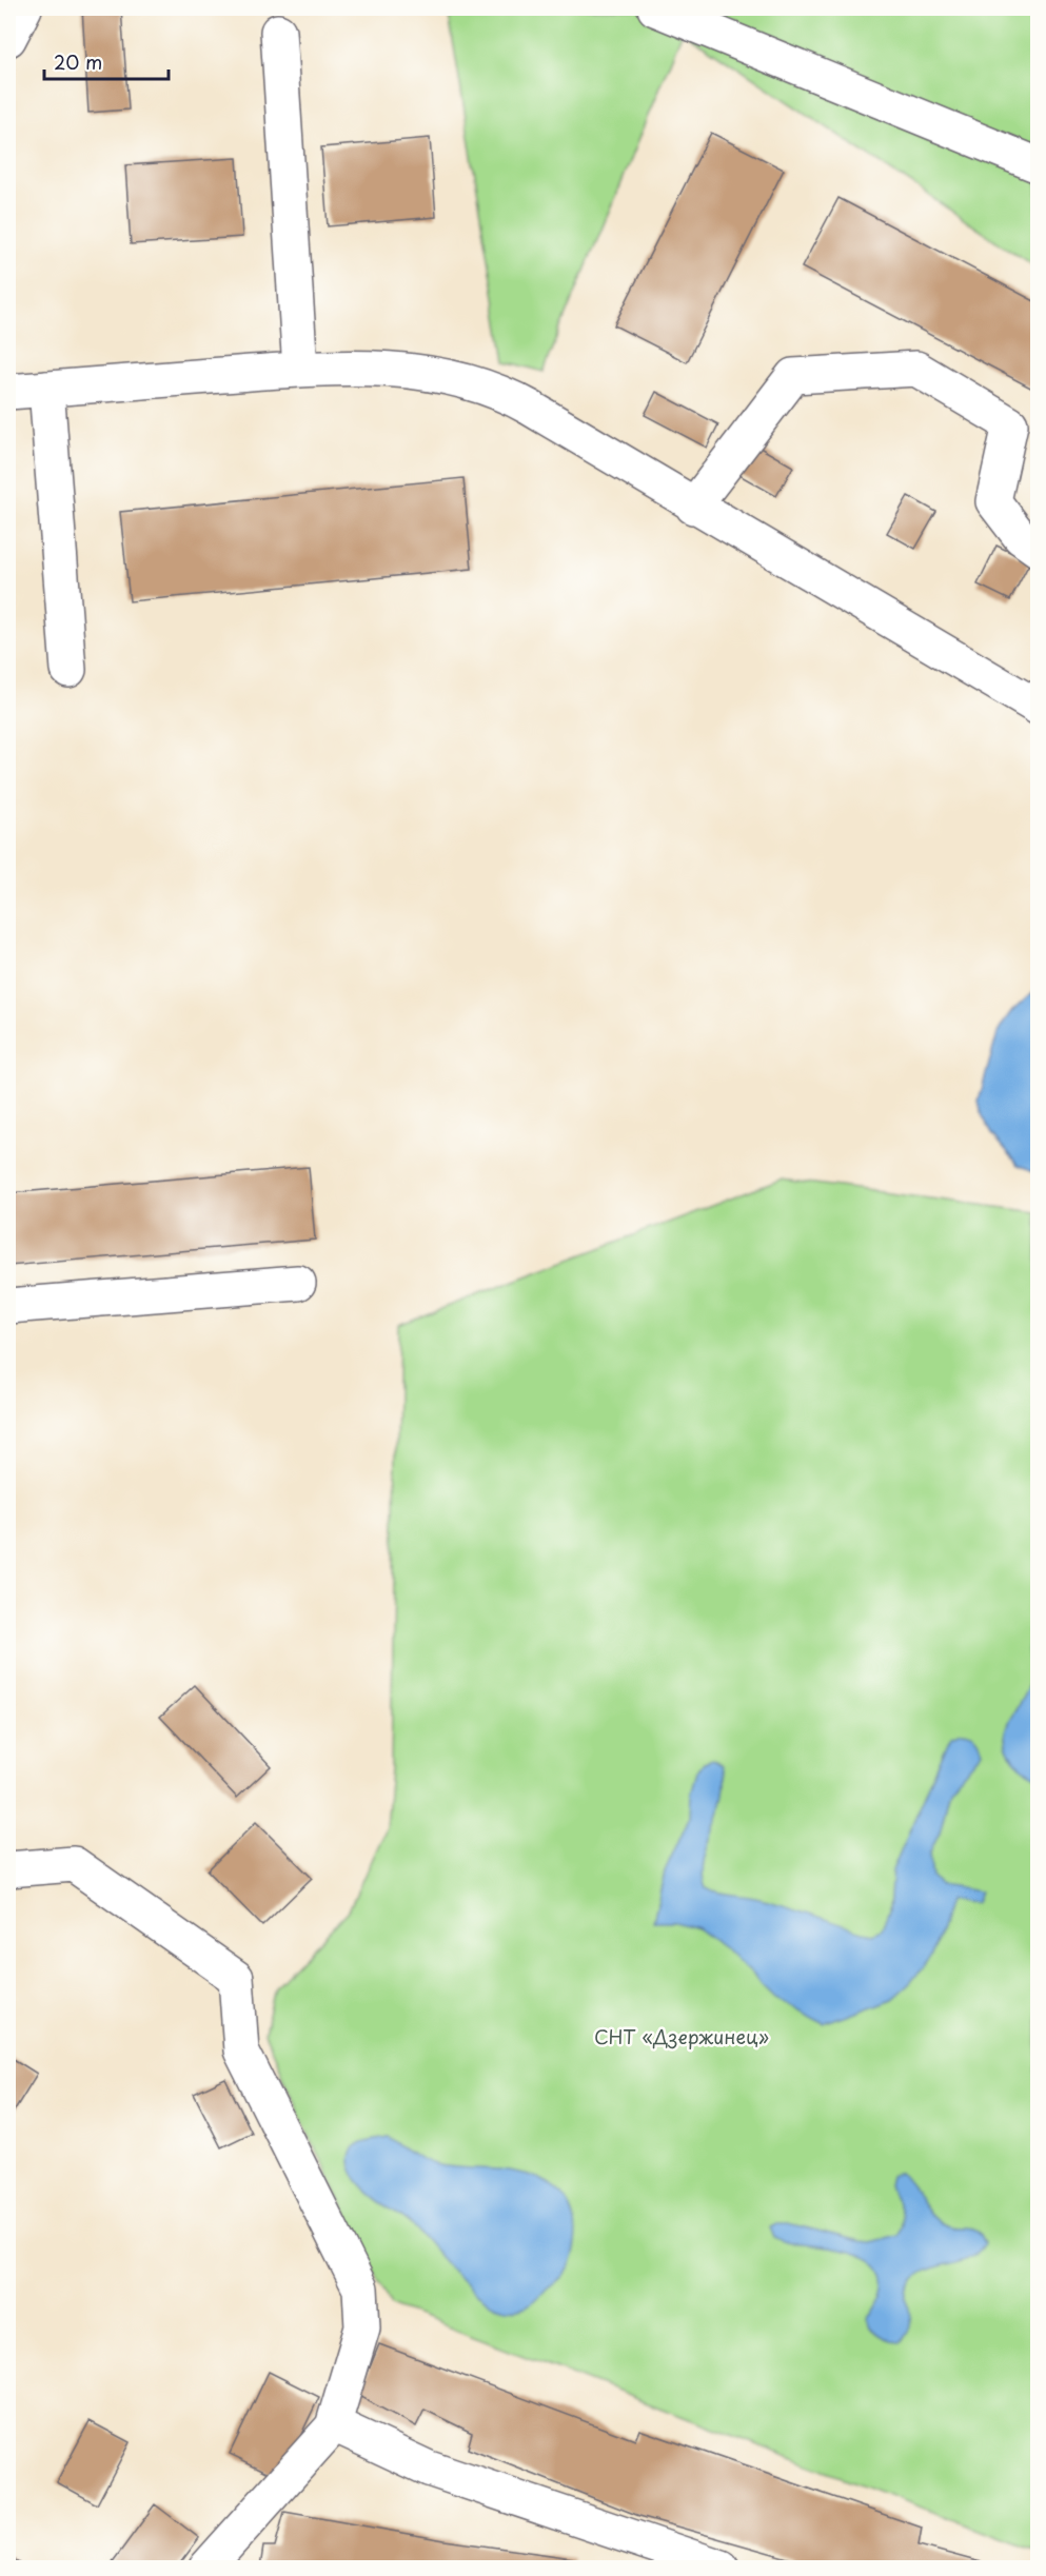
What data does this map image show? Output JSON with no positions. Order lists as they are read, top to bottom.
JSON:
{
  "parks": ["СНТ «Дзержинец»"],
  "scale_bar": "20 m"
}
